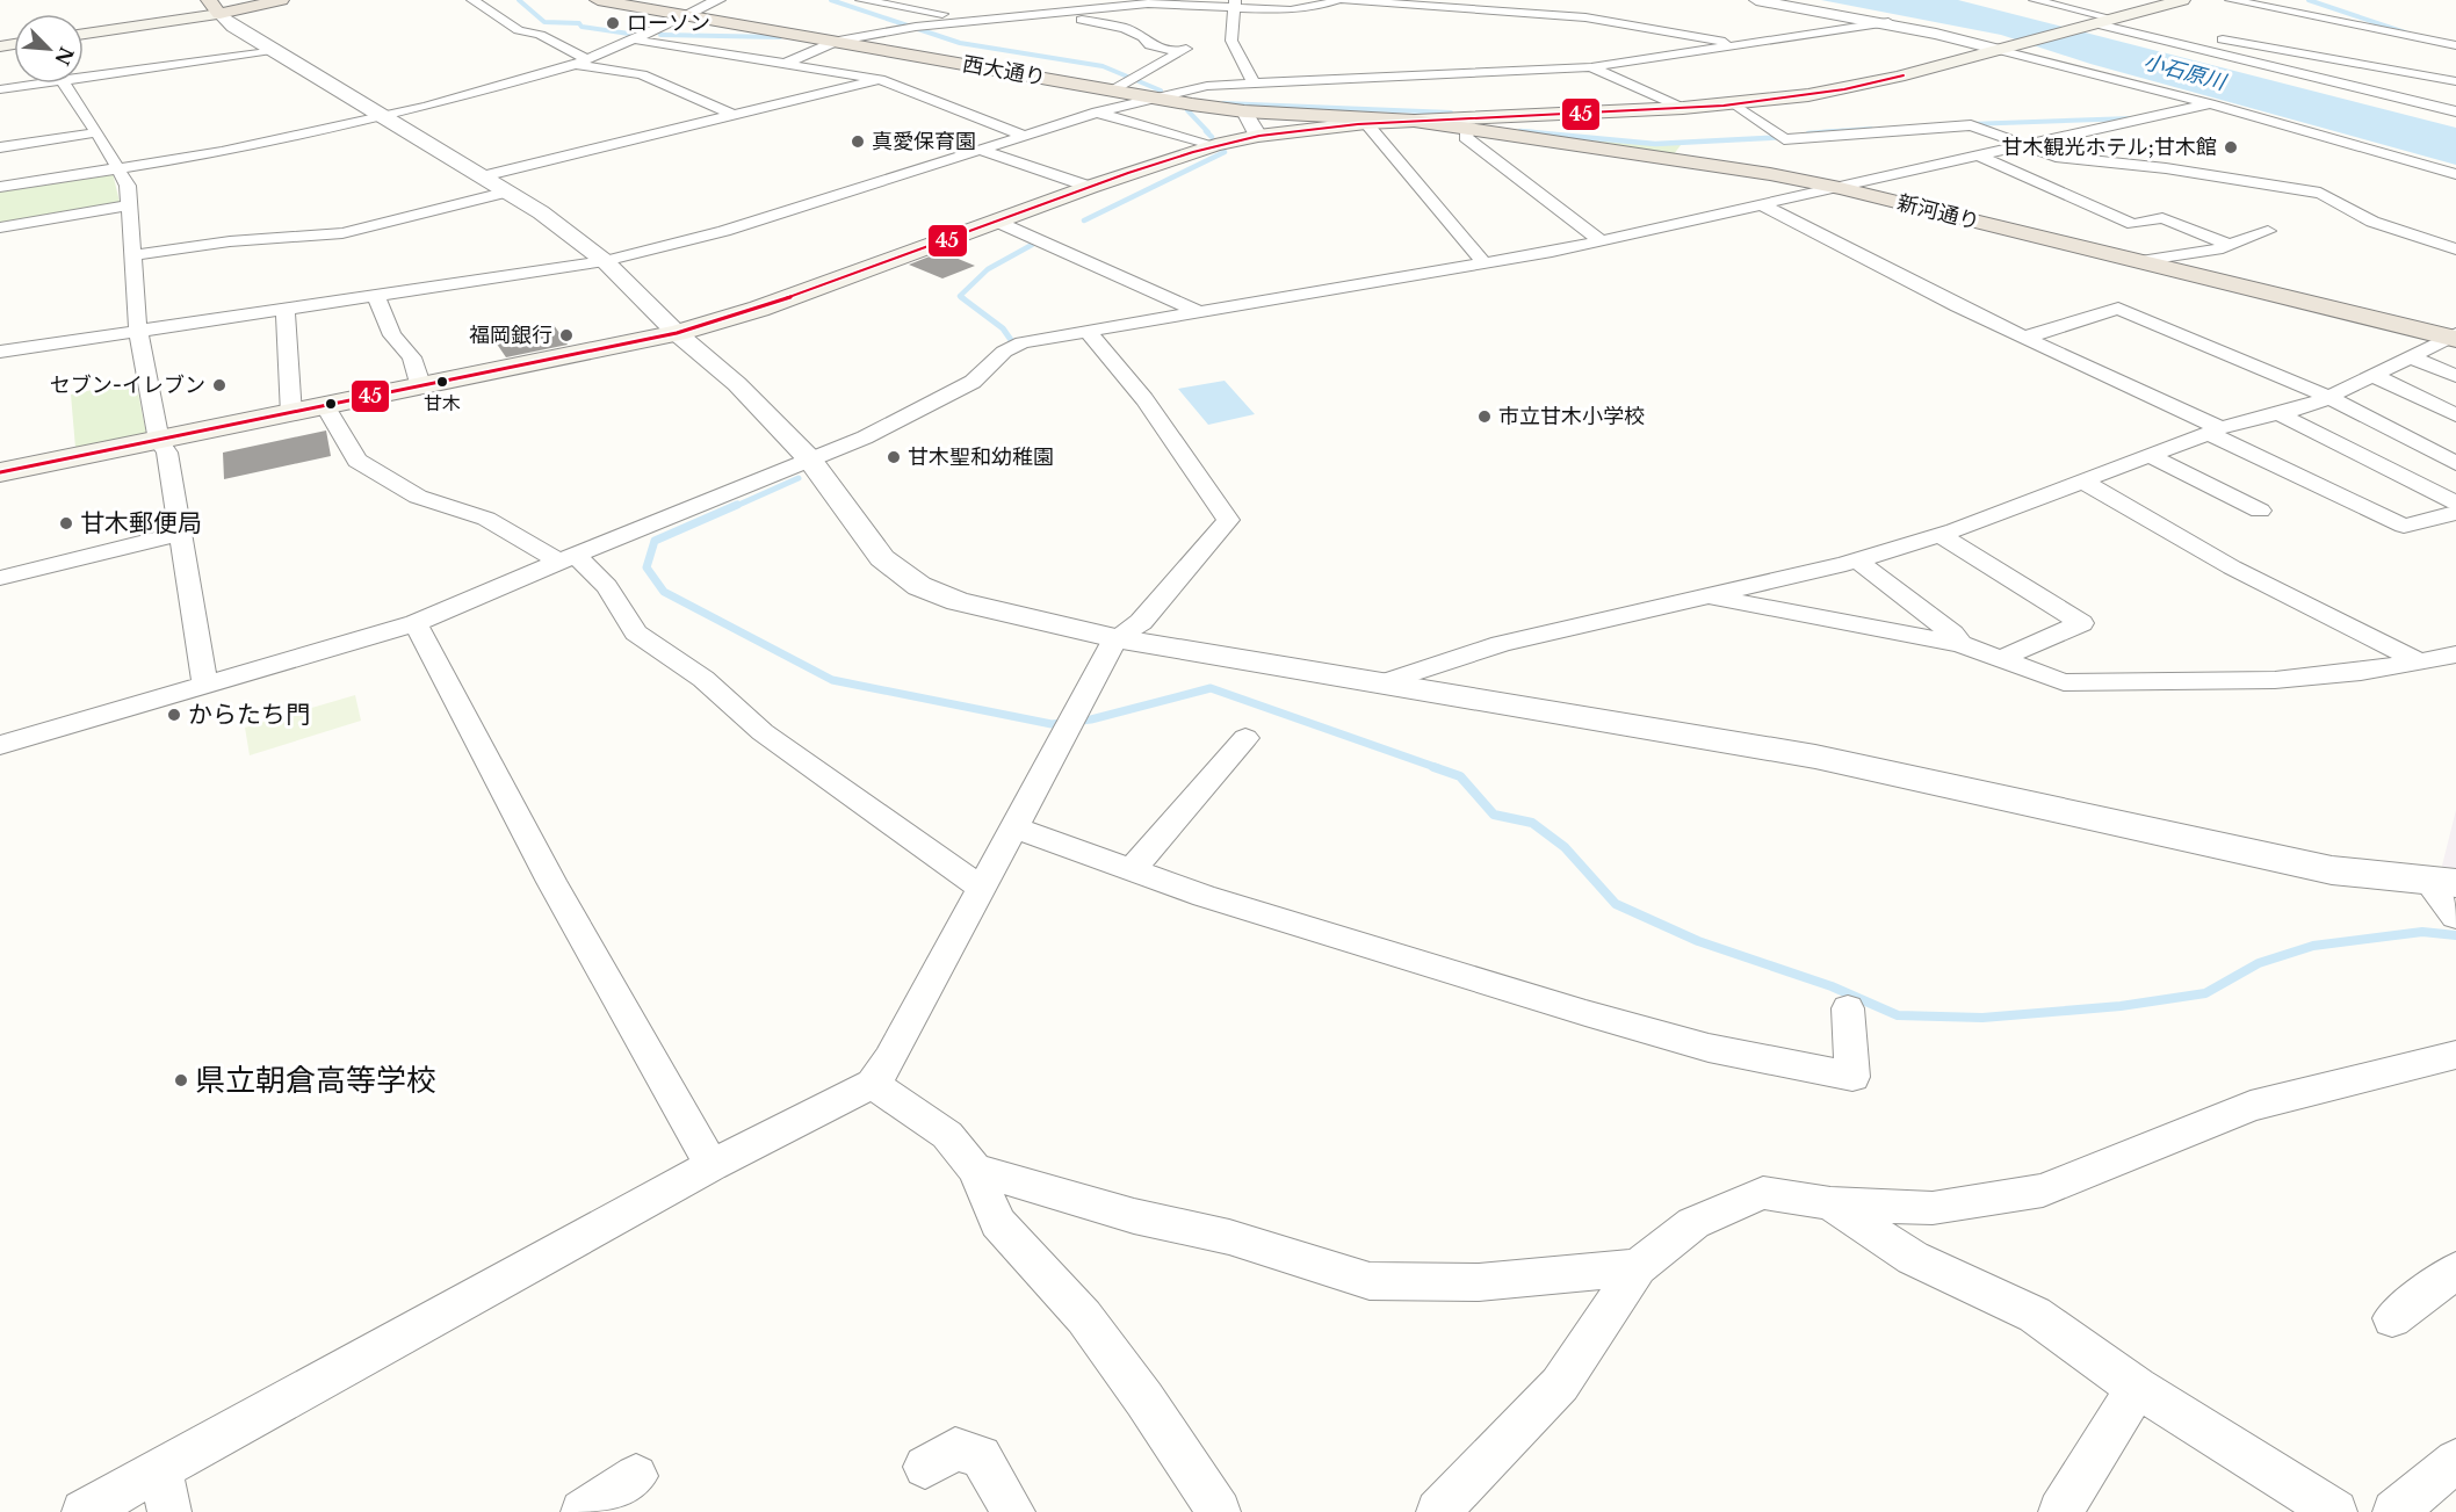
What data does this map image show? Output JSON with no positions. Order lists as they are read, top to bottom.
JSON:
{
  "streets": {
    "highway": ["西大通り", "新河通り"]
  },
  "crossings": [
    ["西大通り", "新河通り"]
  ],
  "water": ["小石原川"],
  "places": [
    "ローソン",
    "真愛保育園",
    "甘木観光ホテル;甘木館",
    "福岡銀行",
    "甘木",
    "セブン-イレブン",
    "市立甘木小学校",
    "甘木聖和幼稚園",
    "甘木郵便局",
    "からたち門",
    "県立朝倉高等学校"
  ],
  "lines": ["transit line 45"],
  "north": "bottom right"
}
